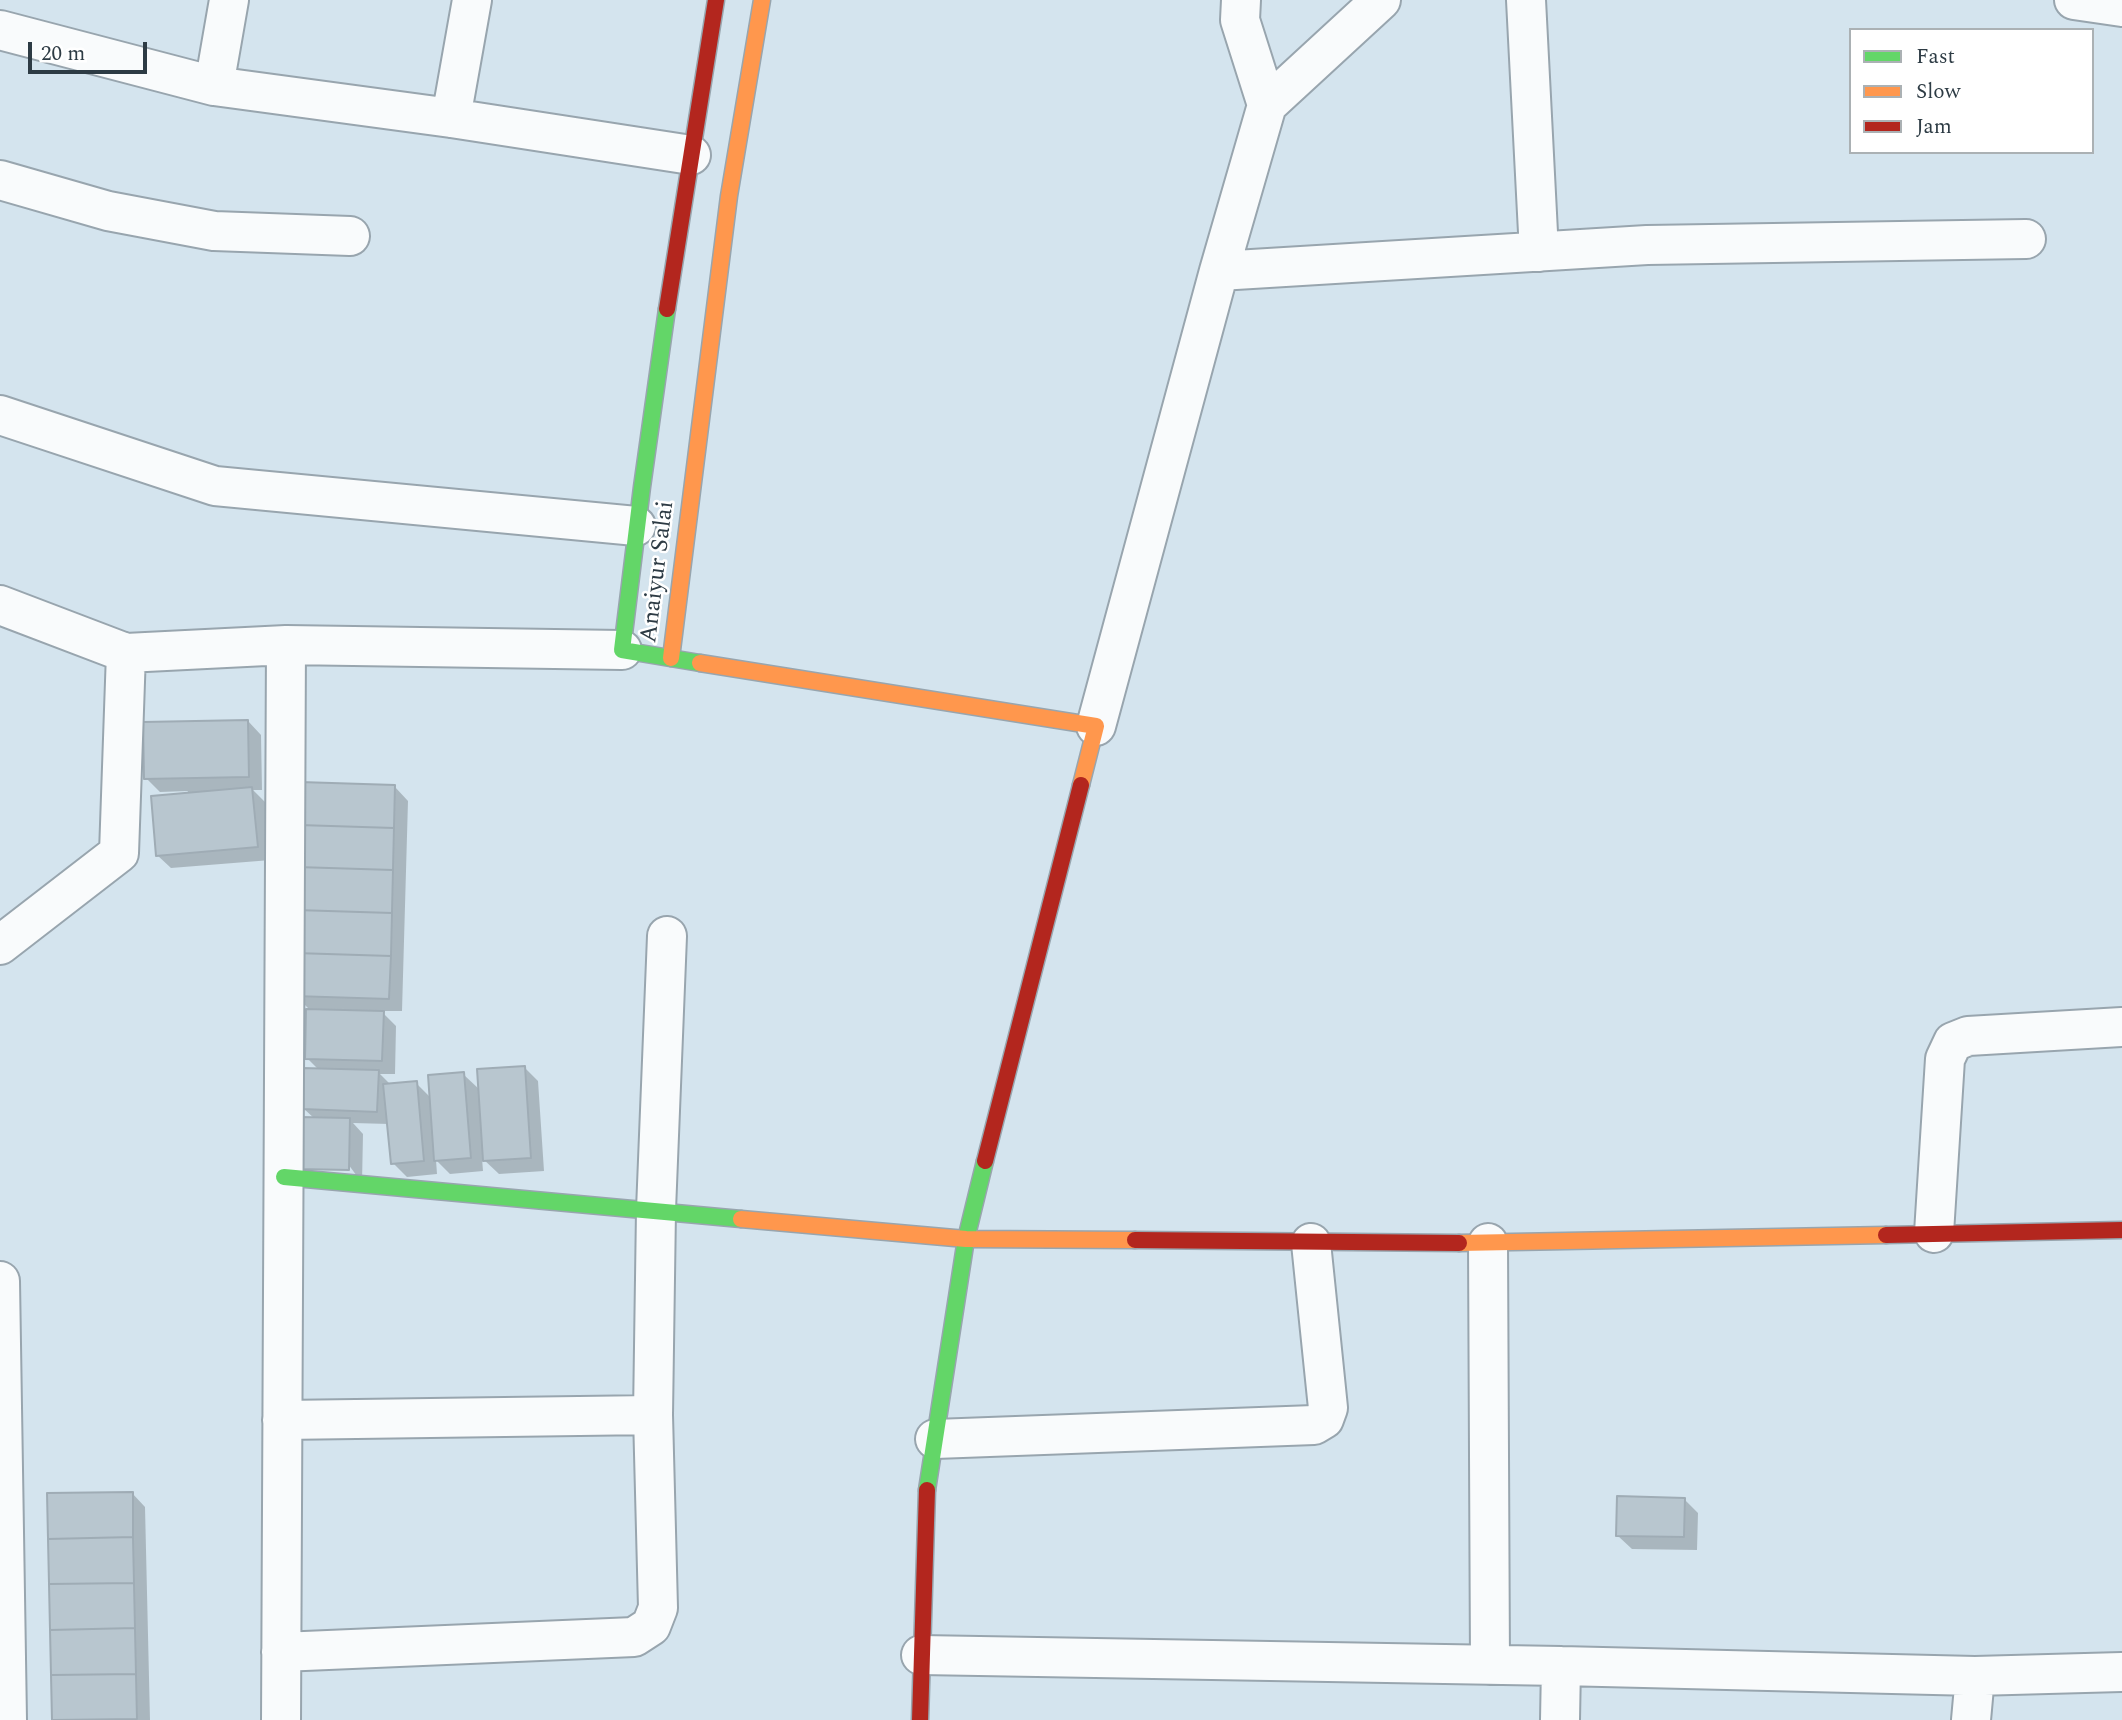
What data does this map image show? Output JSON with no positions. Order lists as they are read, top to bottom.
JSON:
{
  "streets": {
    "main road": ["Anaiyur Salai"]
  },
  "legend": ["Fast", "Slow", "Jam"],
  "scale_bar": "20 m"
}
